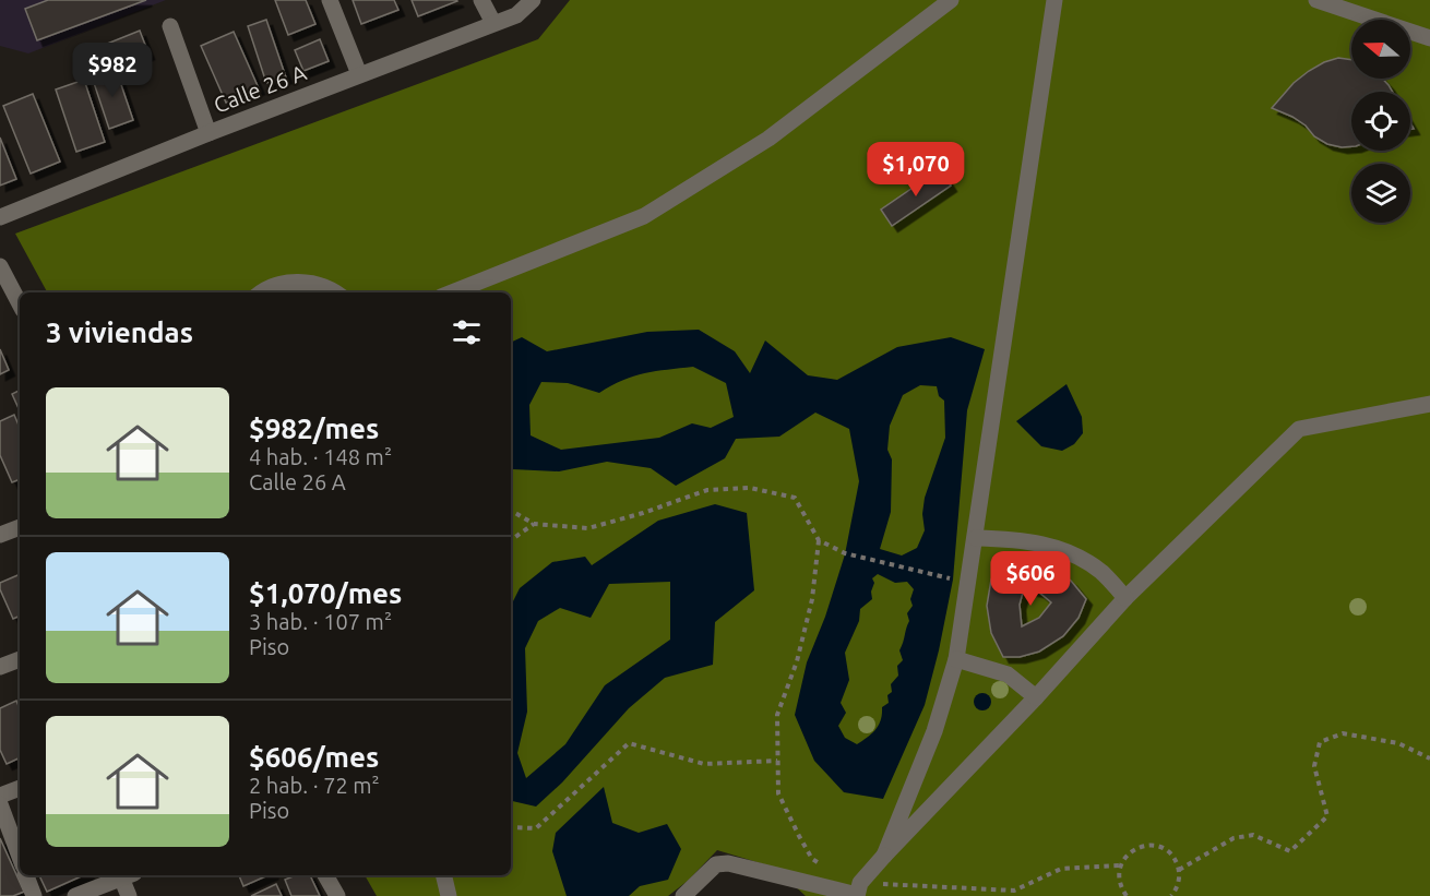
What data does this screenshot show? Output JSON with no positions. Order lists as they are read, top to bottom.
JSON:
{
  "streets": {
    "street": ["Calle 26 A"]
  },
  "north": "left",
  "page": {
    "price": ["$982", "$1,070", "$606"],
    "heading": "3 viviendas",
    "list": [
      {
        "name": "$982/mes",
        "note": "4 hab. · 148 m² · Calle 26 A"
      },
      {
        "name": "$1,070/mes",
        "note": "3 hab. · 107 m² · Piso"
      },
      {
        "name": "$606/mes",
        "note": "2 hab. · 72 m² · Piso"
      }
    ]
  }
}
